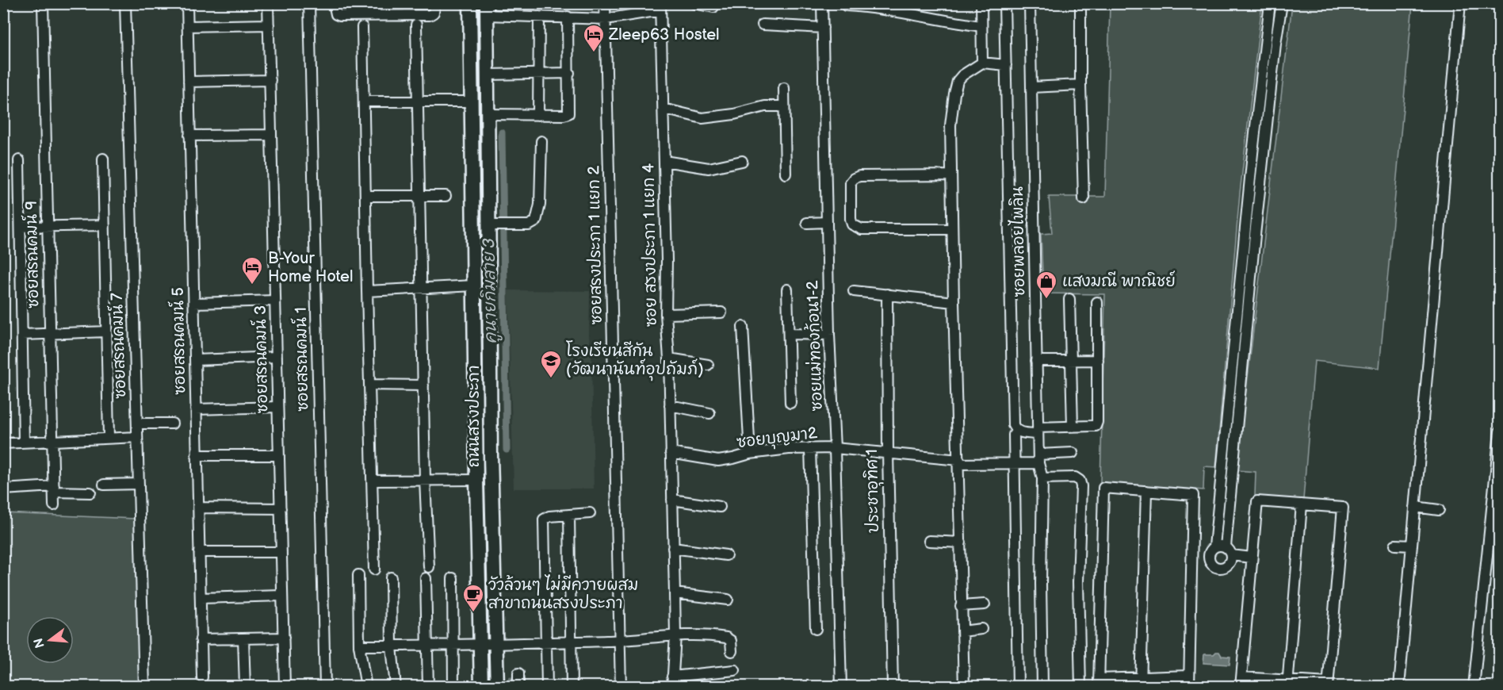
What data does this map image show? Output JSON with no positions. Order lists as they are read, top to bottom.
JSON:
{
  "streets": {
    "main road": ["ถนนสรงประภา"],
    "street": [
      "ซอยพลอยไพลิน",
      "ซอยสรงประภา 1 แยก 2",
      "ซอย สรงประภา 1 แยก 4",
      "ซอยสรณคมน์ 9",
      "ซอยสรณคมน์ 5",
      "ซอยสรณคมน์ 7",
      "ซอยแม่ทองก้อน1-2",
      "ซอยสรณคมน์ 3",
      "ซอยสรณคมน์ 1",
      "ซอยบุญมา2",
      "ประชาอุทิศ 1"
    ]
  },
  "crossings": [
    ["ซอยพลอยไพลิน", "ซอยบุญมา2"],
    ["ซอย สรงประภา 1 แยก 4", "ซอยบุญมา2"],
    ["ซอยแม่ทองก้อน1-2", "ซอยบุญมา2"],
    ["ซอยบุญมา2", "ประชาอุทิศ 1"]
  ],
  "water": ["คูนายกิมสาย 3"],
  "places": {
    "hotel": ["Zleep63 Hostel", "B-Your Home Hotel"],
    "shop": ["แสงมณี พาณิชย์"],
    "school or university": ["โรงเรียนสีกัน (วัฒนานันท์อุปถัมภ์)"],
    "cafe": ["วัวล้วนๆ ไม่มีควายผสม สาขาถนนสรงประภา"]
  },
  "north": "left"
}
